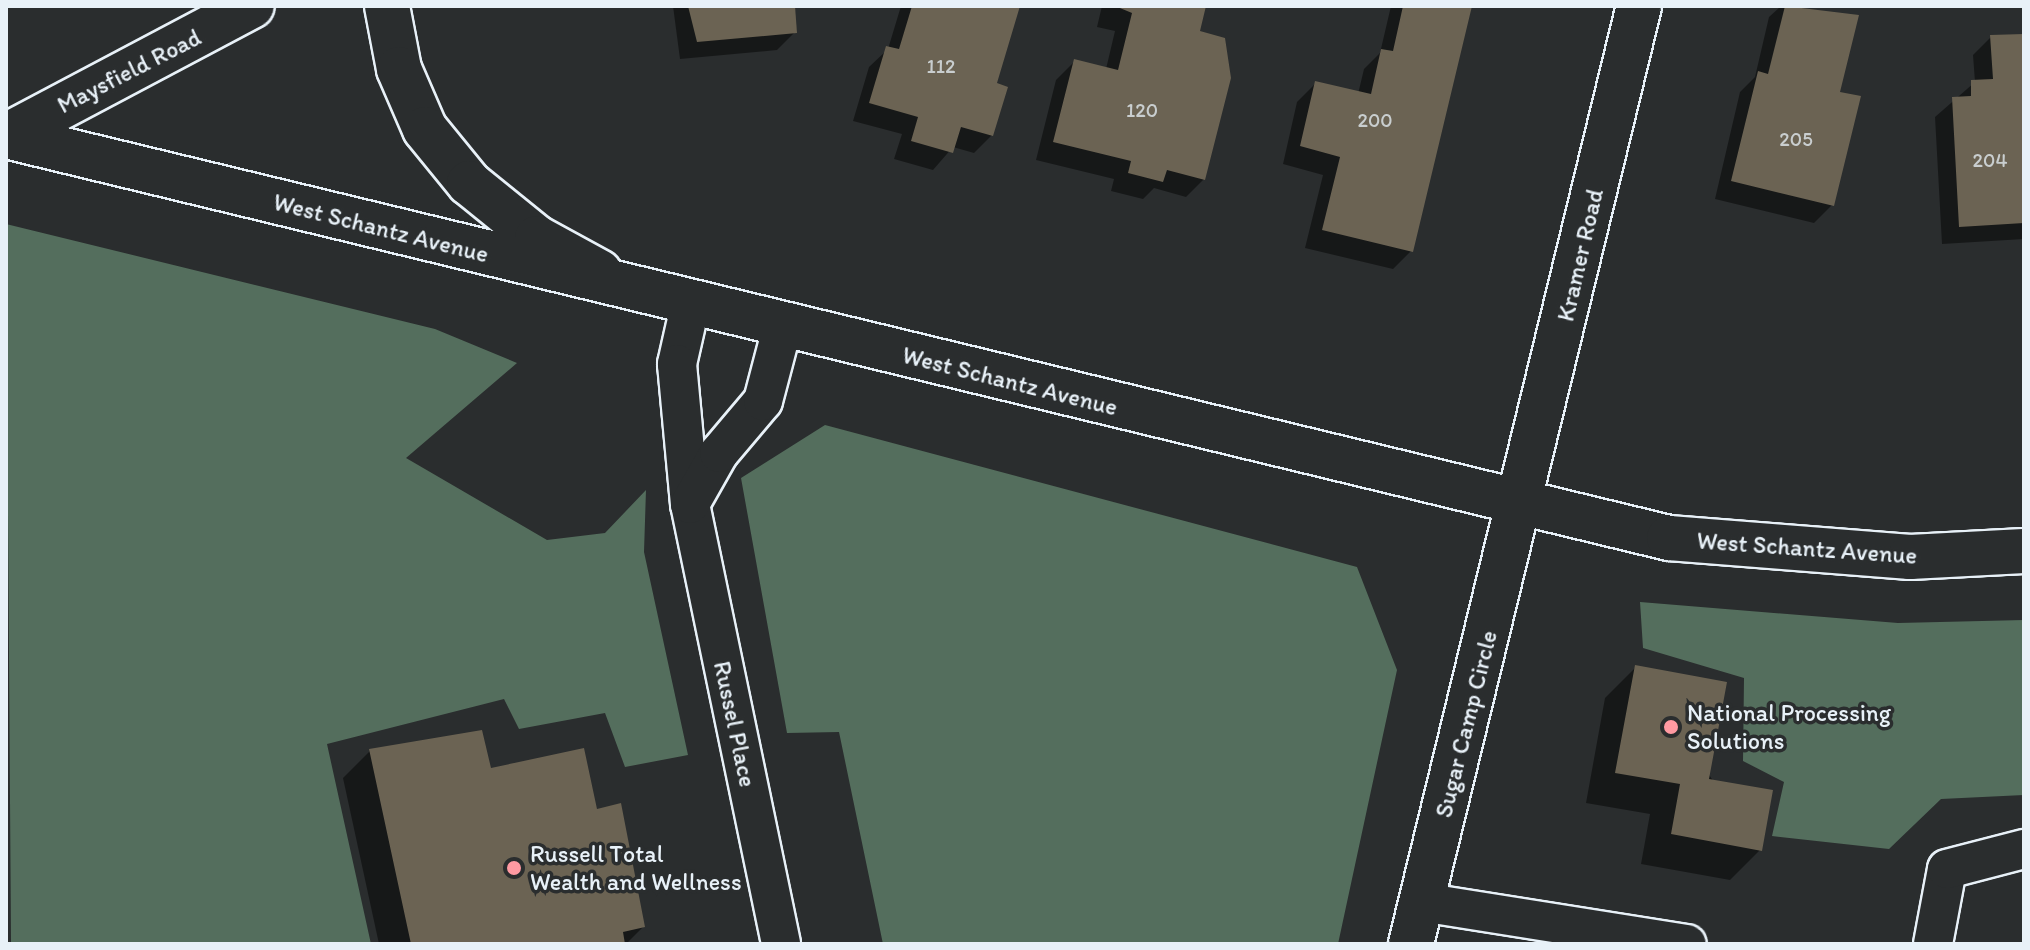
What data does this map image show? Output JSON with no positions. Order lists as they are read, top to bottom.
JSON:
{
  "streets": {
    "main road": [
      "Maysfield Road",
      "West Schantz Avenue",
      "Kramer Road",
      "Sugar Camp Circle"
    ],
    "lane": ["Russel Place"]
  },
  "crossings": [
    ["Maysfield Road", "West Schantz Avenue"],
    ["West Schantz Avenue", "Kramer Road"],
    ["West Schantz Avenue", "Russel Place"],
    ["West Schantz Avenue", "Sugar Camp Circle"],
    ["Kramer Road", "Sugar Camp Circle"]
  ],
  "places": ["National Processing Solutions", "Russell Total Wealth and Wellness"],
  "house_numbers": [
    "112",
    "120",
    "200",
    "205",
    "204"
  ]
}
